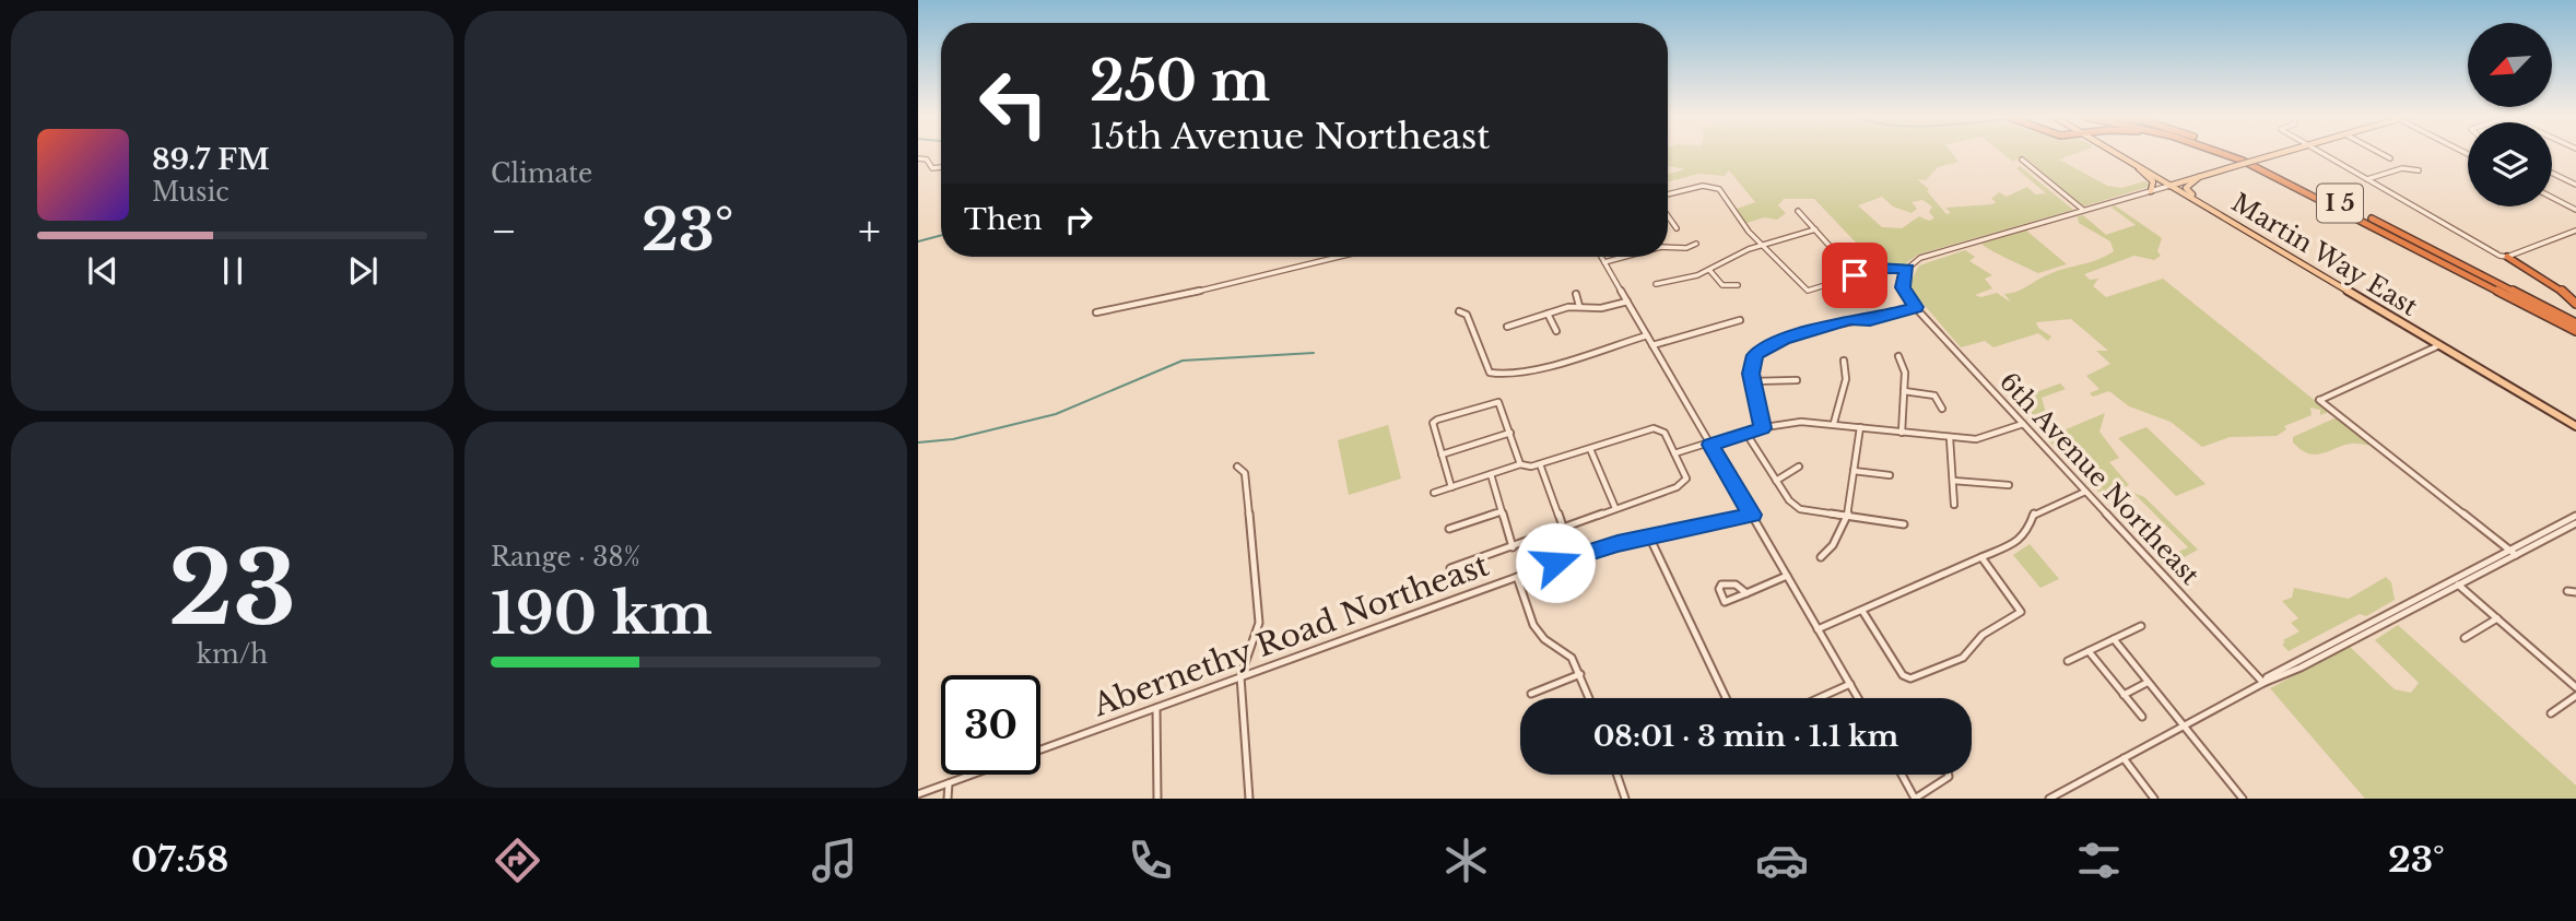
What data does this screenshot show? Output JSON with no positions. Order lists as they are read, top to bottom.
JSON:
{
  "streets": {
    "highway": ["I 5"],
    "main road": ["Martin Way East"],
    "street": ["6th Avenue Northeast", "Abernethy Road Northeast"]
  },
  "north": "bottom left",
  "page": {
    "tile": [
      "Climate",
      ["23", "km/h"],
      ["Range · 38%", "190 km"]
    ],
    "turn": ["250 m", "15th Avenue Northeast"],
    "song": ["89.7 FM", "Music"],
    "then": "Then",
    "heat": ["−", "23°", "+"],
    "limit": "30",
    "trip": "08:01 · 3 min · 1.1 km",
    "tabs": ["07:58", "23°"]
  }
}
